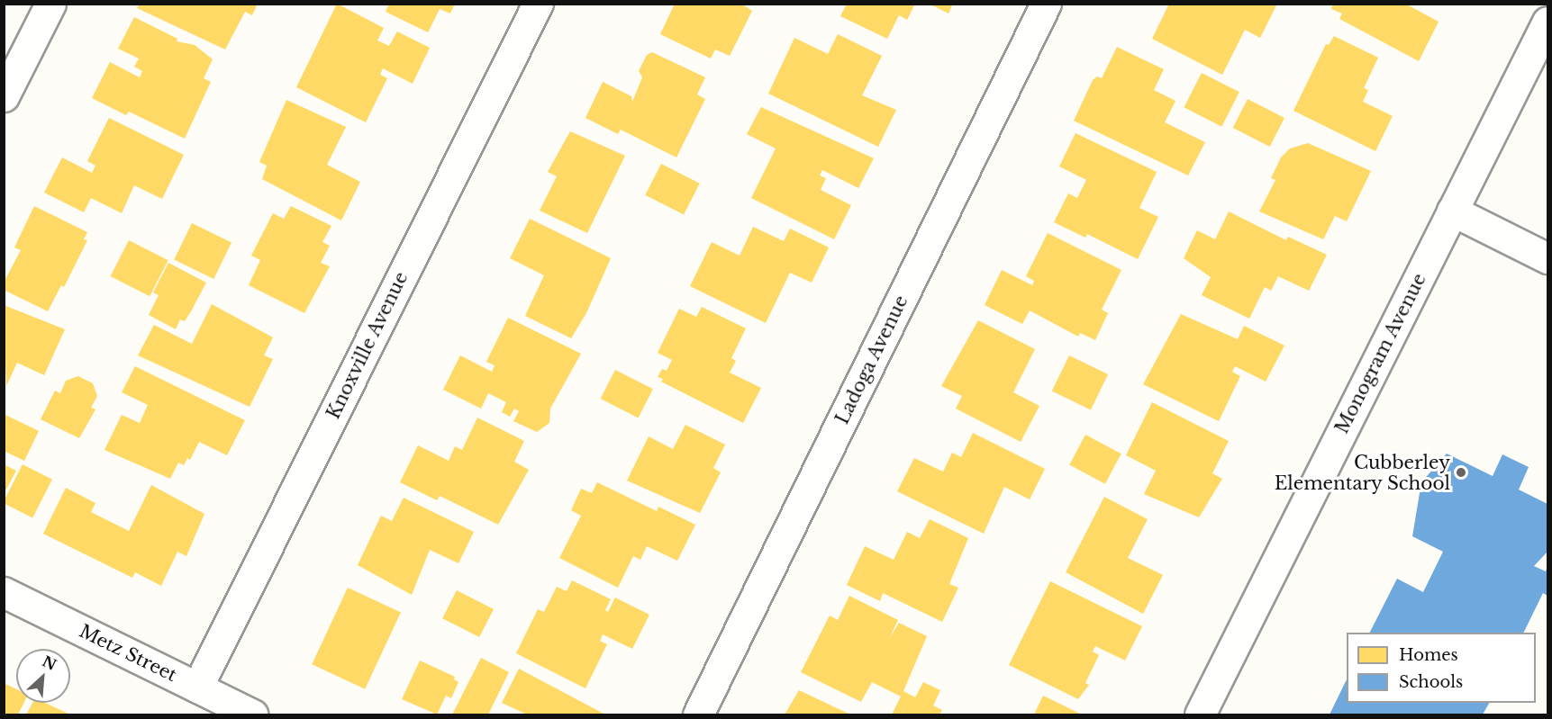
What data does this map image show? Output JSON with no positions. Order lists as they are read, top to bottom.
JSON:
{
  "streets": {
    "street": [
      "Knoxville Avenue",
      "Monogram Avenue",
      "Ladoga Avenue",
      "Metz Street"
    ]
  },
  "crossings": [
    ["Knoxville Avenue", "Metz Street"]
  ],
  "places": ["Cubberley Elementary School"],
  "legend": ["Homes", "Schools"],
  "north": "top right"
}
